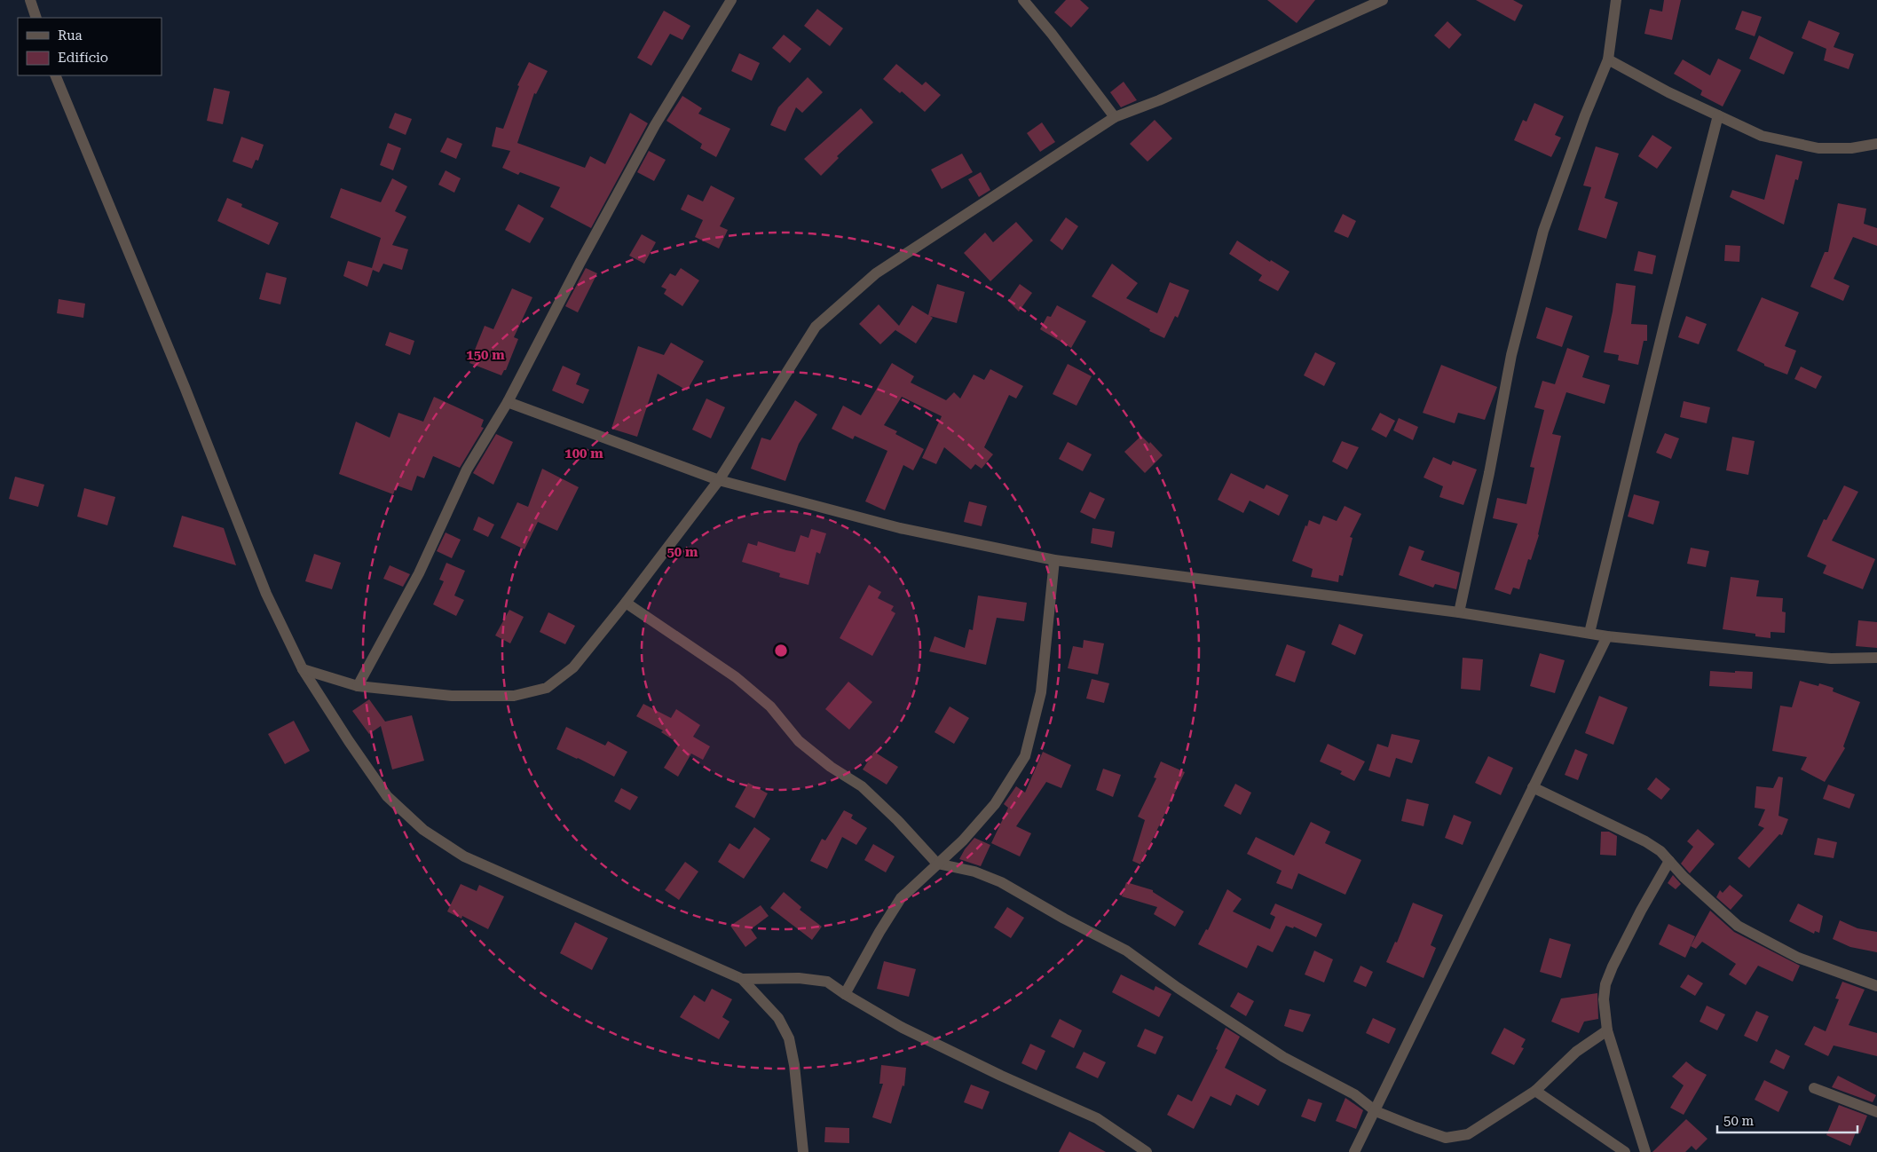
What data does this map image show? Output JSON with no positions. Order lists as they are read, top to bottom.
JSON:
{
  "legend": ["Rua", "Edifício"],
  "scale_bar": "50 m",
  "rings": ["150 m", "100 m", "50 m"]
}
